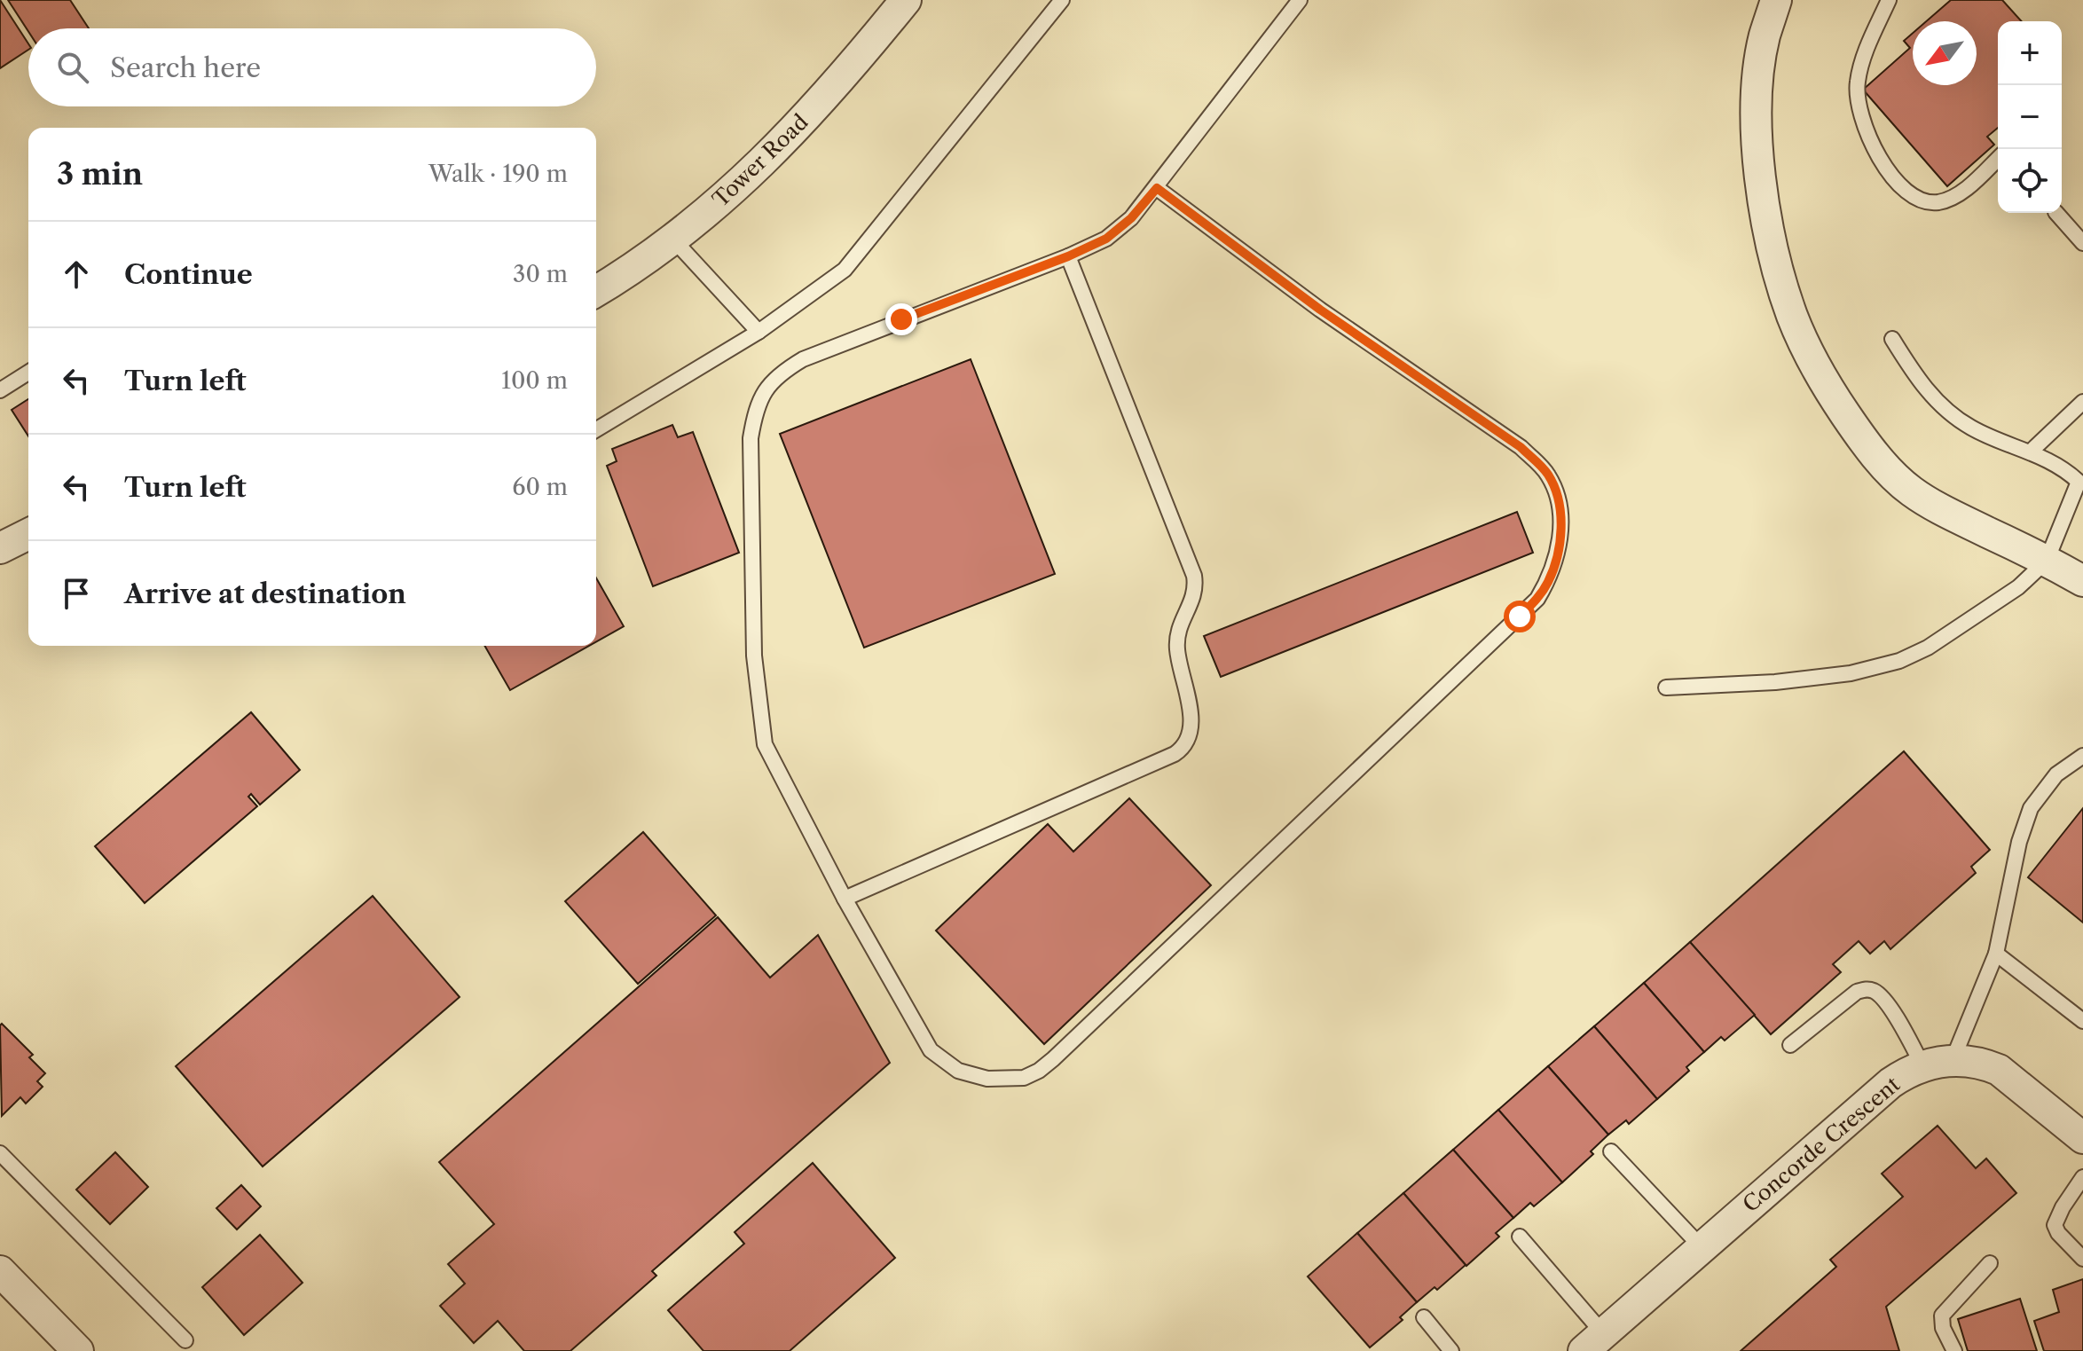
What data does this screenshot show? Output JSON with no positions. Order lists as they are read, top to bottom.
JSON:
{
  "streets": {
    "street": ["Tower Road", "Concorde Crescent"]
  },
  "north": "bottom left",
  "page": {
    "map_buttons": ["+", "−"],
    "search": "Search here",
    "heading": ["3 min", "Walk · 190 m"],
    "list": [
      ["Continue", "30 m"],
      ["Turn left", "100 m"],
      ["Turn left", "60 m"],
      "Arrive at destination"
    ]
  }
}
